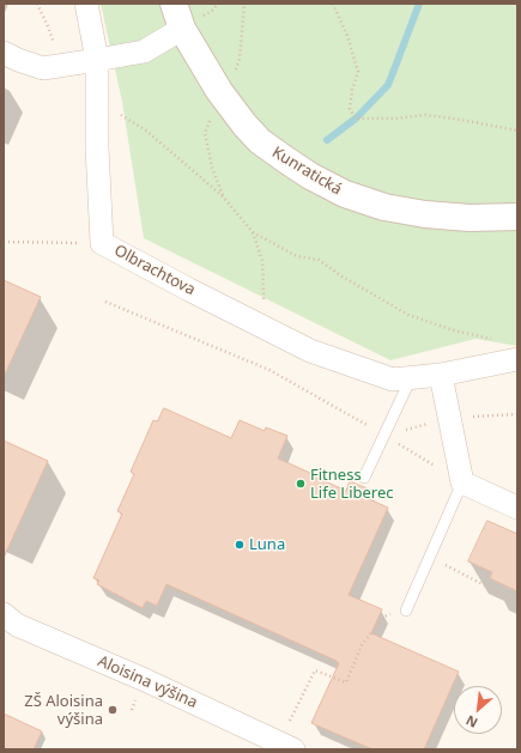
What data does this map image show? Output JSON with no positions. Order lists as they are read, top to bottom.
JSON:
{
  "streets": {
    "street": ["Kunratická", "Olbrachtova", "Aloisina výšina"]
  },
  "places": ["Fitness Life Liberec", "Luna", "ZŠ Aloisina výšina"],
  "north": "bottom left"
}
